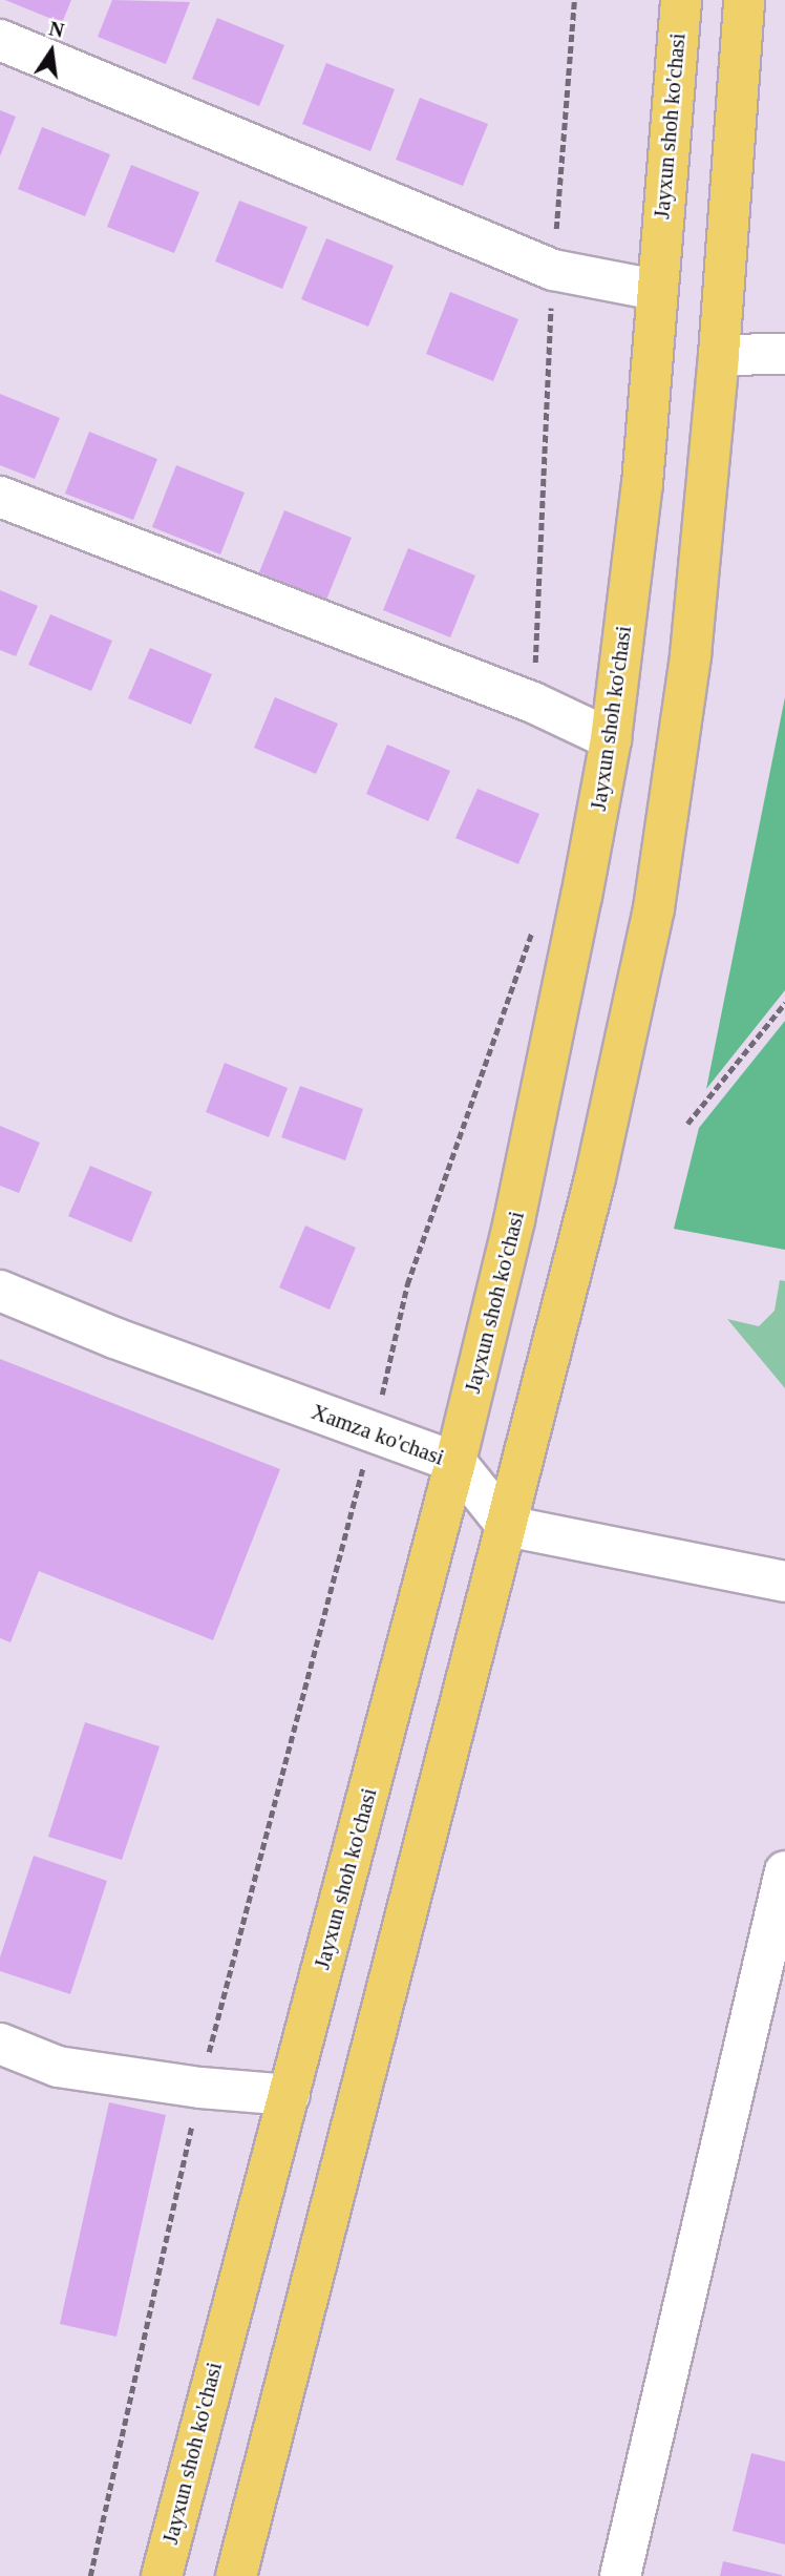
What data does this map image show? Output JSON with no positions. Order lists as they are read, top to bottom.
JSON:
{
  "streets": {
    "highway": ["Jayxun shoh ko'chasi"],
    "street": ["Xamza ko'chasi"]
  },
  "crossings": [
    ["Jayxun shoh ko'chasi", "Xamza ko'chasi"]
  ],
  "north": "top"
}
